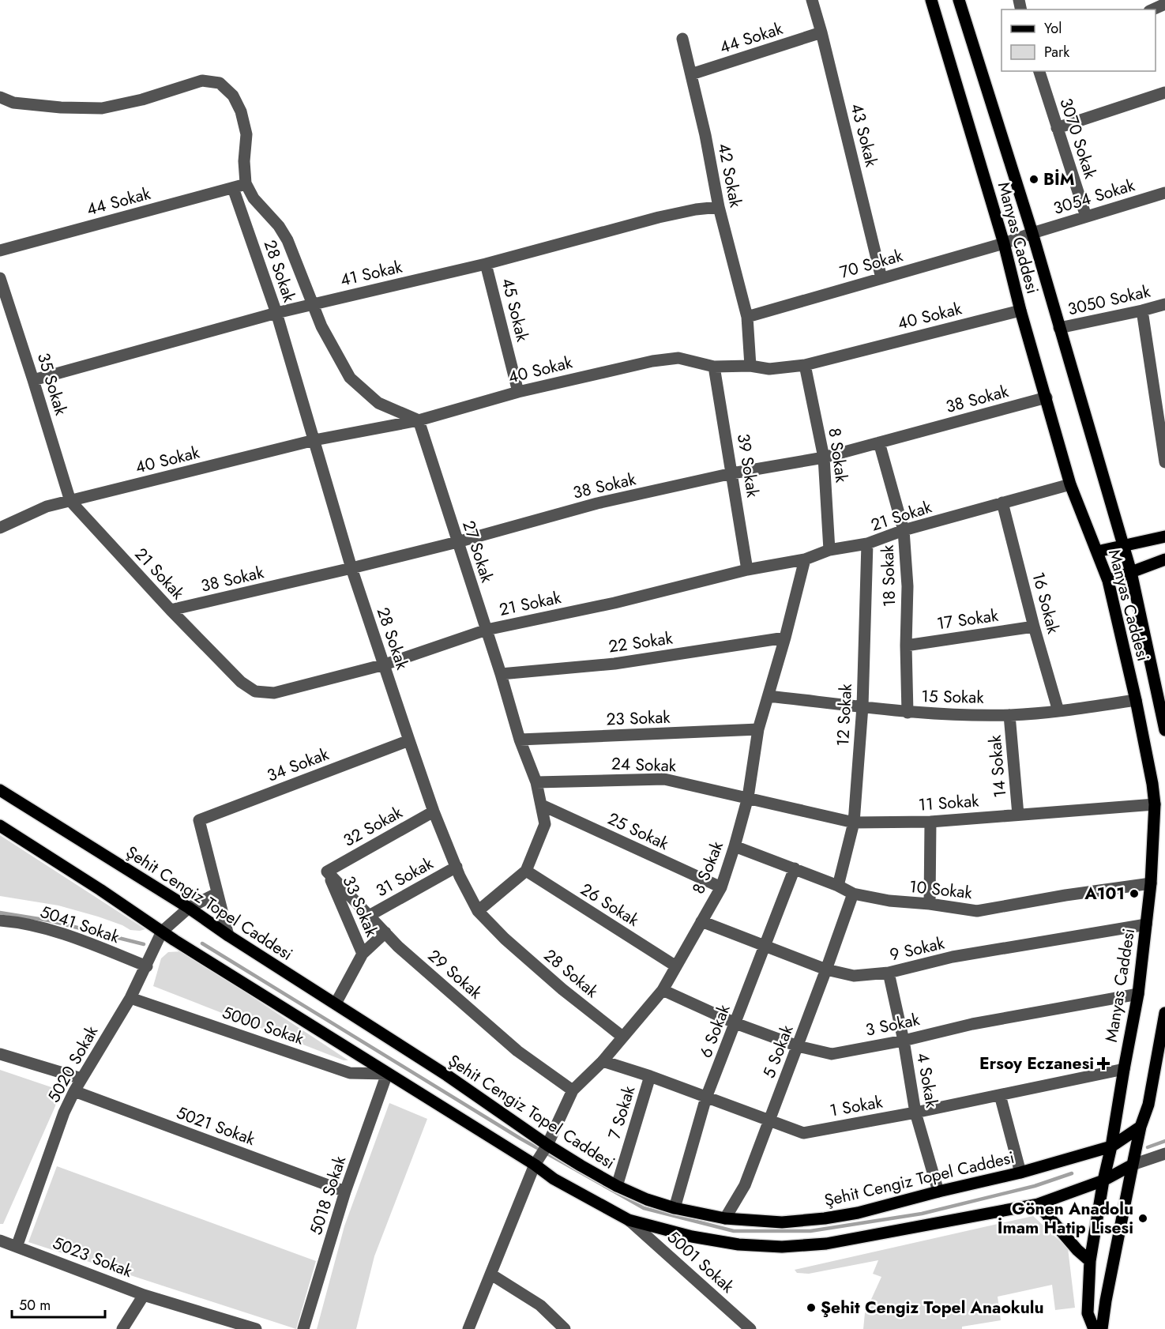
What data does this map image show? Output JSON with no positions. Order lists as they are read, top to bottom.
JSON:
{
  "streets": {
    "main road": ["Manyas Caddesi", "Şehit Cengiz Topel Caddesi"],
    "street": [
      "44 Sokak",
      "43 Sokak",
      "3070 Sokak",
      "42 Sokak",
      "3054 Sokak",
      "70 Sokak",
      "28 Sokak",
      "41 Sokak",
      "3050 Sokak",
      "45 Sokak",
      "40 Sokak",
      "35 Sokak",
      "38 Sokak",
      "8 Sokak",
      "39 Sokak",
      "21 Sokak",
      "27 Sokak",
      "18 Sokak",
      "16 Sokak",
      "17 Sokak",
      "22 Sokak",
      "15 Sokak",
      "12 Sokak",
      "23 Sokak",
      "34 Sokak",
      "24 Sokak",
      "14 Sokak",
      "11 Sokak",
      "32 Sokak",
      "25 Sokak",
      "31 Sokak",
      "10 Sokak",
      "26 Sokak",
      "33 Sokak",
      "5041 Sokak",
      "9 Sokak",
      "29 Sokak",
      "3 Sokak",
      "5000 Sokak",
      "6 Sokak",
      "5 Sokak",
      "5020 Sokak",
      "4 Sokak",
      "1 Sokak",
      "7 Sokak",
      "5021 Sokak",
      "5018 Sokak",
      "5023 Sokak",
      "5001 Sokak"
    ]
  },
  "crossings": [
    ["44 Sokak", "43 Sokak"],
    ["44 Sokak", "42 Sokak"],
    ["44 Sokak", "28 Sokak"],
    ["43 Sokak", "70 Sokak"],
    ["3070 Sokak", "3054 Sokak"],
    ["42 Sokak", "70 Sokak"],
    ["42 Sokak", "41 Sokak"],
    ["42 Sokak", "40 Sokak"],
    ["3054 Sokak", "Manyas Caddesi"],
    ["3054 Sokak", "70 Sokak"],
    ["Manyas Caddesi", "70 Sokak"],
    ["Manyas Caddesi", "3050 Sokak"],
    ["Manyas Caddesi", "40 Sokak"],
    ["Manyas Caddesi", "38 Sokak"],
    ["Manyas Caddesi", "21 Sokak"],
    ["Manyas Caddesi", "15 Sokak"],
    ["Manyas Caddesi", "11 Sokak"],
    ["Manyas Caddesi", "10 Sokak"],
    ["Manyas Caddesi", "Şehit Cengiz Topel Caddesi"],
    ["Manyas Caddesi", "9 Sokak"],
    ["Manyas Caddesi", "3 Sokak"],
    ["Manyas Caddesi", "1 Sokak"],
    ["28 Sokak", "41 Sokak"],
    ["28 Sokak", "40 Sokak"],
    ["28 Sokak", "38 Sokak"],
    ["28 Sokak", "8 Sokak"],
    ["28 Sokak", "21 Sokak"],
    ["28 Sokak", "27 Sokak"],
    ["28 Sokak", "34 Sokak"],
    ["28 Sokak", "32 Sokak"],
    ["28 Sokak", "31 Sokak"],
    ["41 Sokak", "45 Sokak"],
    ["41 Sokak", "35 Sokak"],
    ["45 Sokak", "40 Sokak"],
    ["40 Sokak", "35 Sokak"],
    ["40 Sokak", "8 Sokak"],
    ["40 Sokak", "39 Sokak"],
    ["40 Sokak", "21 Sokak"],
    ["40 Sokak", "27 Sokak"],
    ["35 Sokak", "21 Sokak"],
    ["38 Sokak", "8 Sokak"],
    ["38 Sokak", "39 Sokak"],
    ["38 Sokak", "21 Sokak"],
    ["38 Sokak", "27 Sokak"],
    ["38 Sokak", "18 Sokak"],
    ["8 Sokak", "21 Sokak"],
    ["8 Sokak", "22 Sokak"],
    ["8 Sokak", "15 Sokak"],
    ["8 Sokak", "23 Sokak"],
    ["8 Sokak", "24 Sokak"],
    ["8 Sokak", "11 Sokak"],
    ["8 Sokak", "25 Sokak"],
    ["8 Sokak", "10 Sokak"],
    ["8 Sokak", "Şehit Cengiz Topel Caddesi"],
    ["8 Sokak", "26 Sokak"],
    ["8 Sokak", "9 Sokak"],
    ["8 Sokak", "29 Sokak"],
    ["8 Sokak", "3 Sokak"],
    ["8 Sokak", "1 Sokak"],
    ["39 Sokak", "21 Sokak"],
    ["21 Sokak", "27 Sokak"],
    ["21 Sokak", "18 Sokak"],
    ["21 Sokak", "16 Sokak"],
    ["21 Sokak", "12 Sokak"],
    ["27 Sokak", "22 Sokak"],
    ["27 Sokak", "23 Sokak"],
    ["27 Sokak", "24 Sokak"],
    ["27 Sokak", "25 Sokak"],
    ["27 Sokak", "26 Sokak"],
    ["18 Sokak", "17 Sokak"],
    ["18 Sokak", "15 Sokak"],
    ["16 Sokak", "17 Sokak"],
    ["16 Sokak", "15 Sokak"],
    ["15 Sokak", "12 Sokak"],
    ["15 Sokak", "14 Sokak"],
    ["12 Sokak", "11 Sokak"],
    ["12 Sokak", "10 Sokak"],
    ["24 Sokak", "11 Sokak"],
    ["14 Sokak", "11 Sokak"],
    ["32 Sokak", "33 Sokak"],
    ["32 Sokak", "29 Sokak"],
    ["31 Sokak", "29 Sokak"],
    ["10 Sokak", "6 Sokak"],
    ["10 Sokak", "5 Sokak"],
    ["Şehit Cengiz Topel Caddesi", "6 Sokak"],
    ["Şehit Cengiz Topel Caddesi", "5 Sokak"],
    ["Şehit Cengiz Topel Caddesi", "4 Sokak"],
    ["Şehit Cengiz Topel Caddesi", "7 Sokak"],
    ["33 Sokak", "29 Sokak"],
    ["5041 Sokak", "5020 Sokak"],
    ["9 Sokak", "6 Sokak"],
    ["9 Sokak", "5 Sokak"],
    ["9 Sokak", "4 Sokak"],
    ["3 Sokak", "6 Sokak"],
    ["3 Sokak", "5 Sokak"],
    ["3 Sokak", "4 Sokak"],
    ["5000 Sokak", "5020 Sokak"],
    ["5000 Sokak", "5018 Sokak"],
    ["6 Sokak", "1 Sokak"],
    ["5 Sokak", "1 Sokak"],
    ["5020 Sokak", "5021 Sokak"],
    ["5020 Sokak", "5023 Sokak"],
    ["4 Sokak", "1 Sokak"],
    ["1 Sokak", "7 Sokak"],
    ["5021 Sokak", "5018 Sokak"]
  ],
  "places": {
    "other": [
      "BİM",
      "A101",
      "Gönen Anadolu İmam Hatip Lisesi",
      "Şehit Cengiz Topel Anaokulu"
    ],
    "health": ["Ersoy Eczanesi"]
  },
  "legend": ["Yol", "Park"],
  "scale_bar": "50 m"
}
